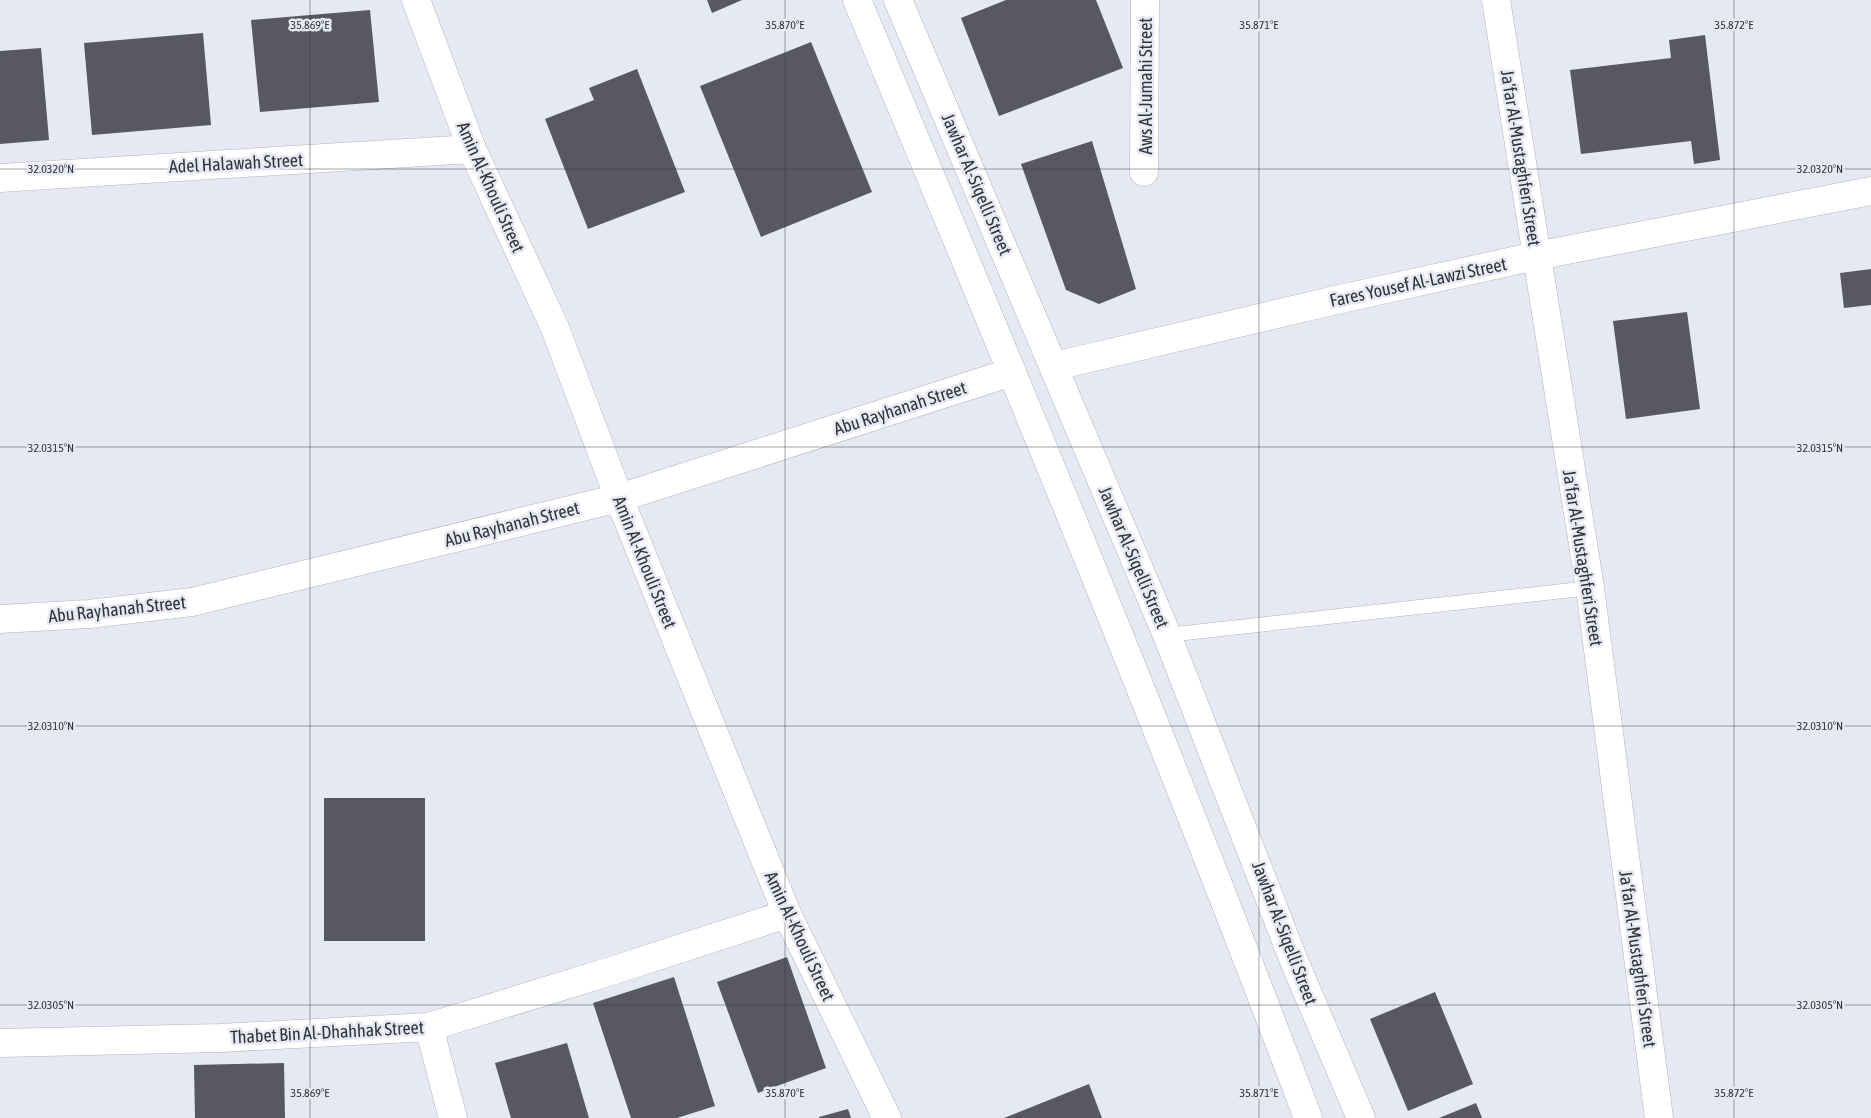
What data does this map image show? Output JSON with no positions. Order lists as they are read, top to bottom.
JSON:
{
  "streets": {
    "street": [
      "Aws Al-Jumahi Street",
      "Ja‘far Al-Mustaghferi Street",
      "Adel Halawah Street",
      "Jawhar Al-Siqelli Street",
      "Amin Al-Khouli Street",
      "Fares Yousef Al-Lawzi Street",
      "Abu Rayhanah Street",
      "Thabet Bin Al-Dhahhak Street"
    ]
  },
  "crossings": [
    ["Ja‘far Al-Mustaghferi Street", "Fares Yousef Al-Lawzi Street"],
    ["Adel Halawah Street", "Amin Al-Khouli Street"],
    ["Jawhar Al-Siqelli Street", "Fares Yousef Al-Lawzi Street"],
    ["Amin Al-Khouli Street", "Abu Rayhanah Street"],
    ["Amin Al-Khouli Street", "Thabet Bin Al-Dhahhak Street"]
  ],
  "coordinates": [
    "35.869°E",
    "35.870°E",
    "35.871°E",
    "35.872°E",
    "32.0320°N",
    "32.0315°N",
    "32.0310°N",
    "32.0305°N"
  ]
}
